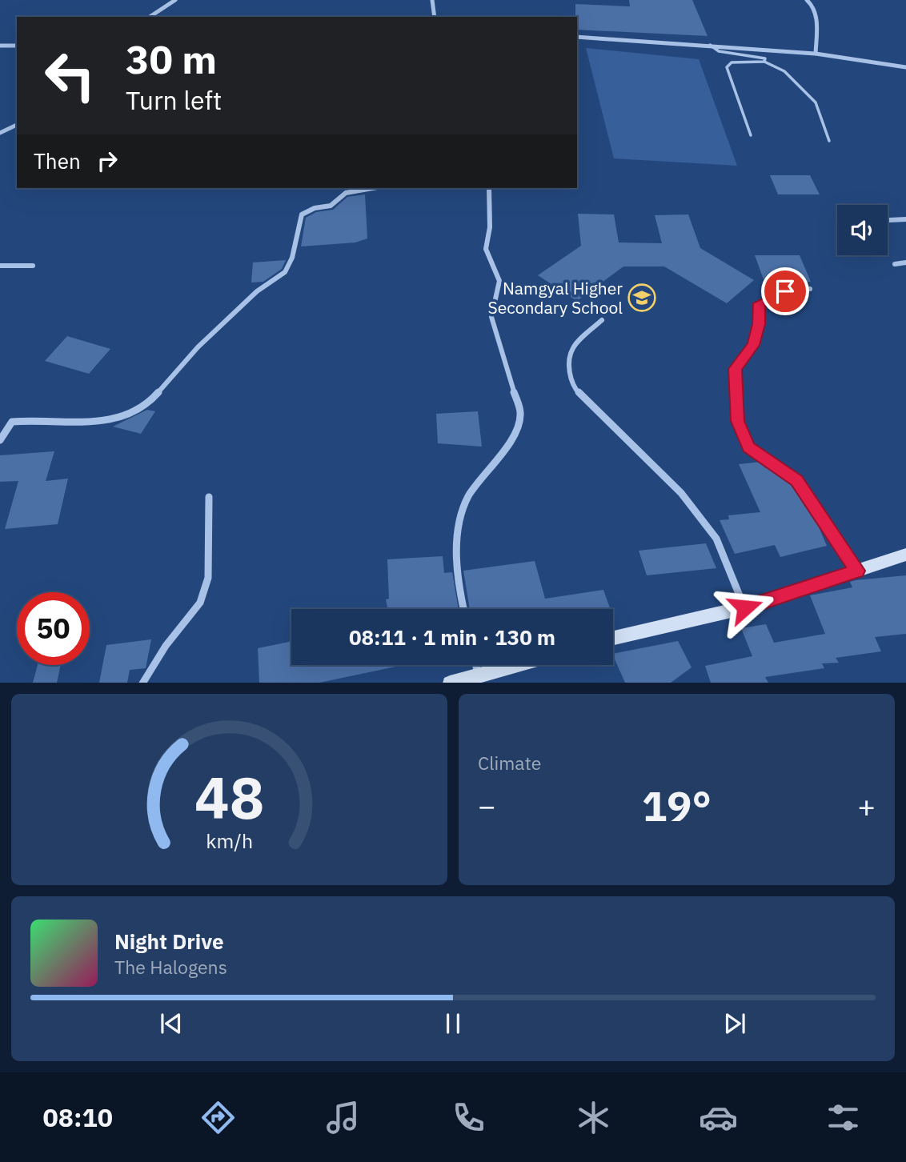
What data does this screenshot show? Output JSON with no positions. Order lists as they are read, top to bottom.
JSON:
{
  "places": {
    "school or university": ["Namgyal Higher Secondary School"]
  },
  "page": {
    "turn": ["30 m", "Turn left"],
    "then": "Then",
    "limit": "50",
    "trip": "08:11 · 1 min · 130 m",
    "tile": "Climate",
    "heat": ["−", "19°", "+"],
    "song": ["Night Drive", "The Halogens"],
    "tabs": "08:10",
    "gauge": ["48", "km/h"]
  }
}
